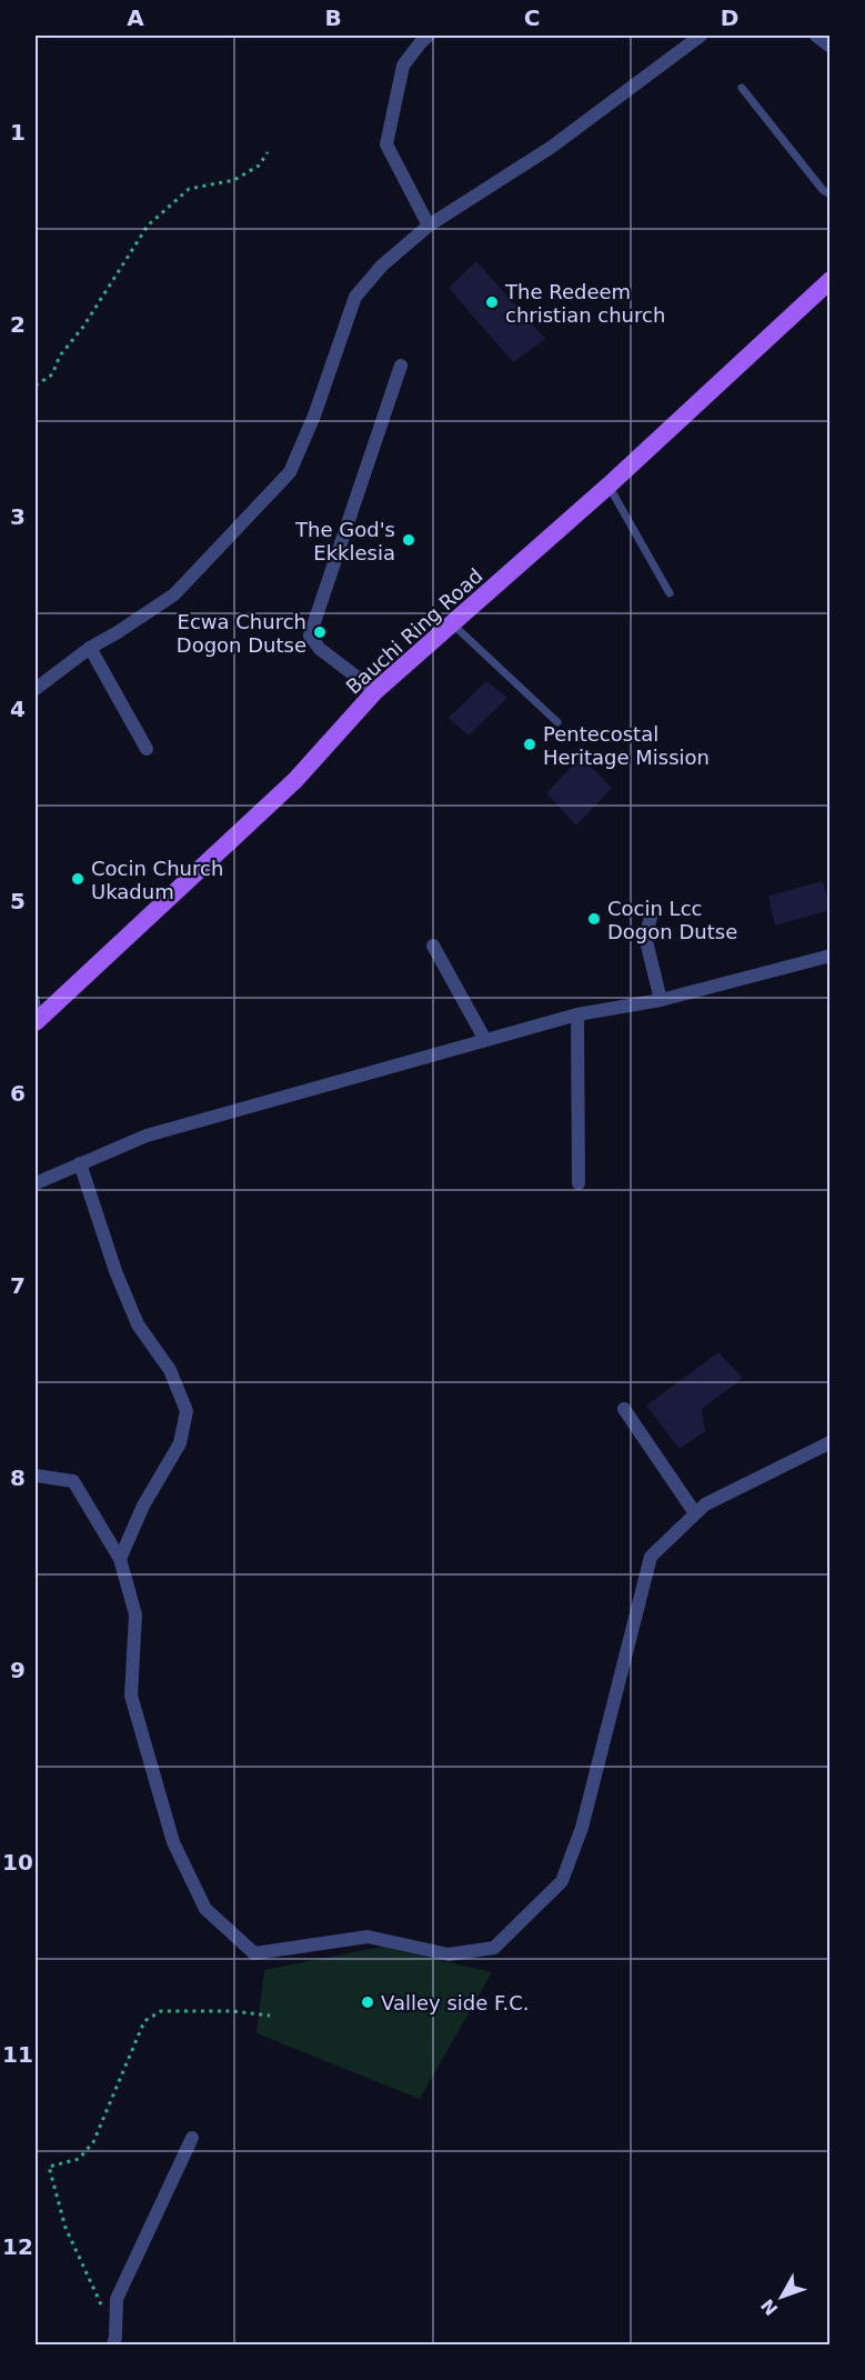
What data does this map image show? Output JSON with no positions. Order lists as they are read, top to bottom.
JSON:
{
  "streets": {
    "main road": ["Bauchi Ring Road"]
  },
  "places": [
    "The Redeem christian church",
    "The God's Ekklesia",
    "Ecwa Church Dogon Dutse",
    "Pentecostal Heritage Mission",
    "Cocin Church Ukadum",
    "Cocin Lcc Dogon Dutse",
    "Valley side F.C."
  ],
  "north": "bottom left",
  "grid": {
    "columns": [
      "A",
      "B",
      "C",
      "D"
    ],
    "rows": [
      "1",
      "2",
      "3",
      "4",
      "5",
      "6",
      "7",
      "8",
      "9",
      "10",
      "11",
      "12"
    ]
  }
}
